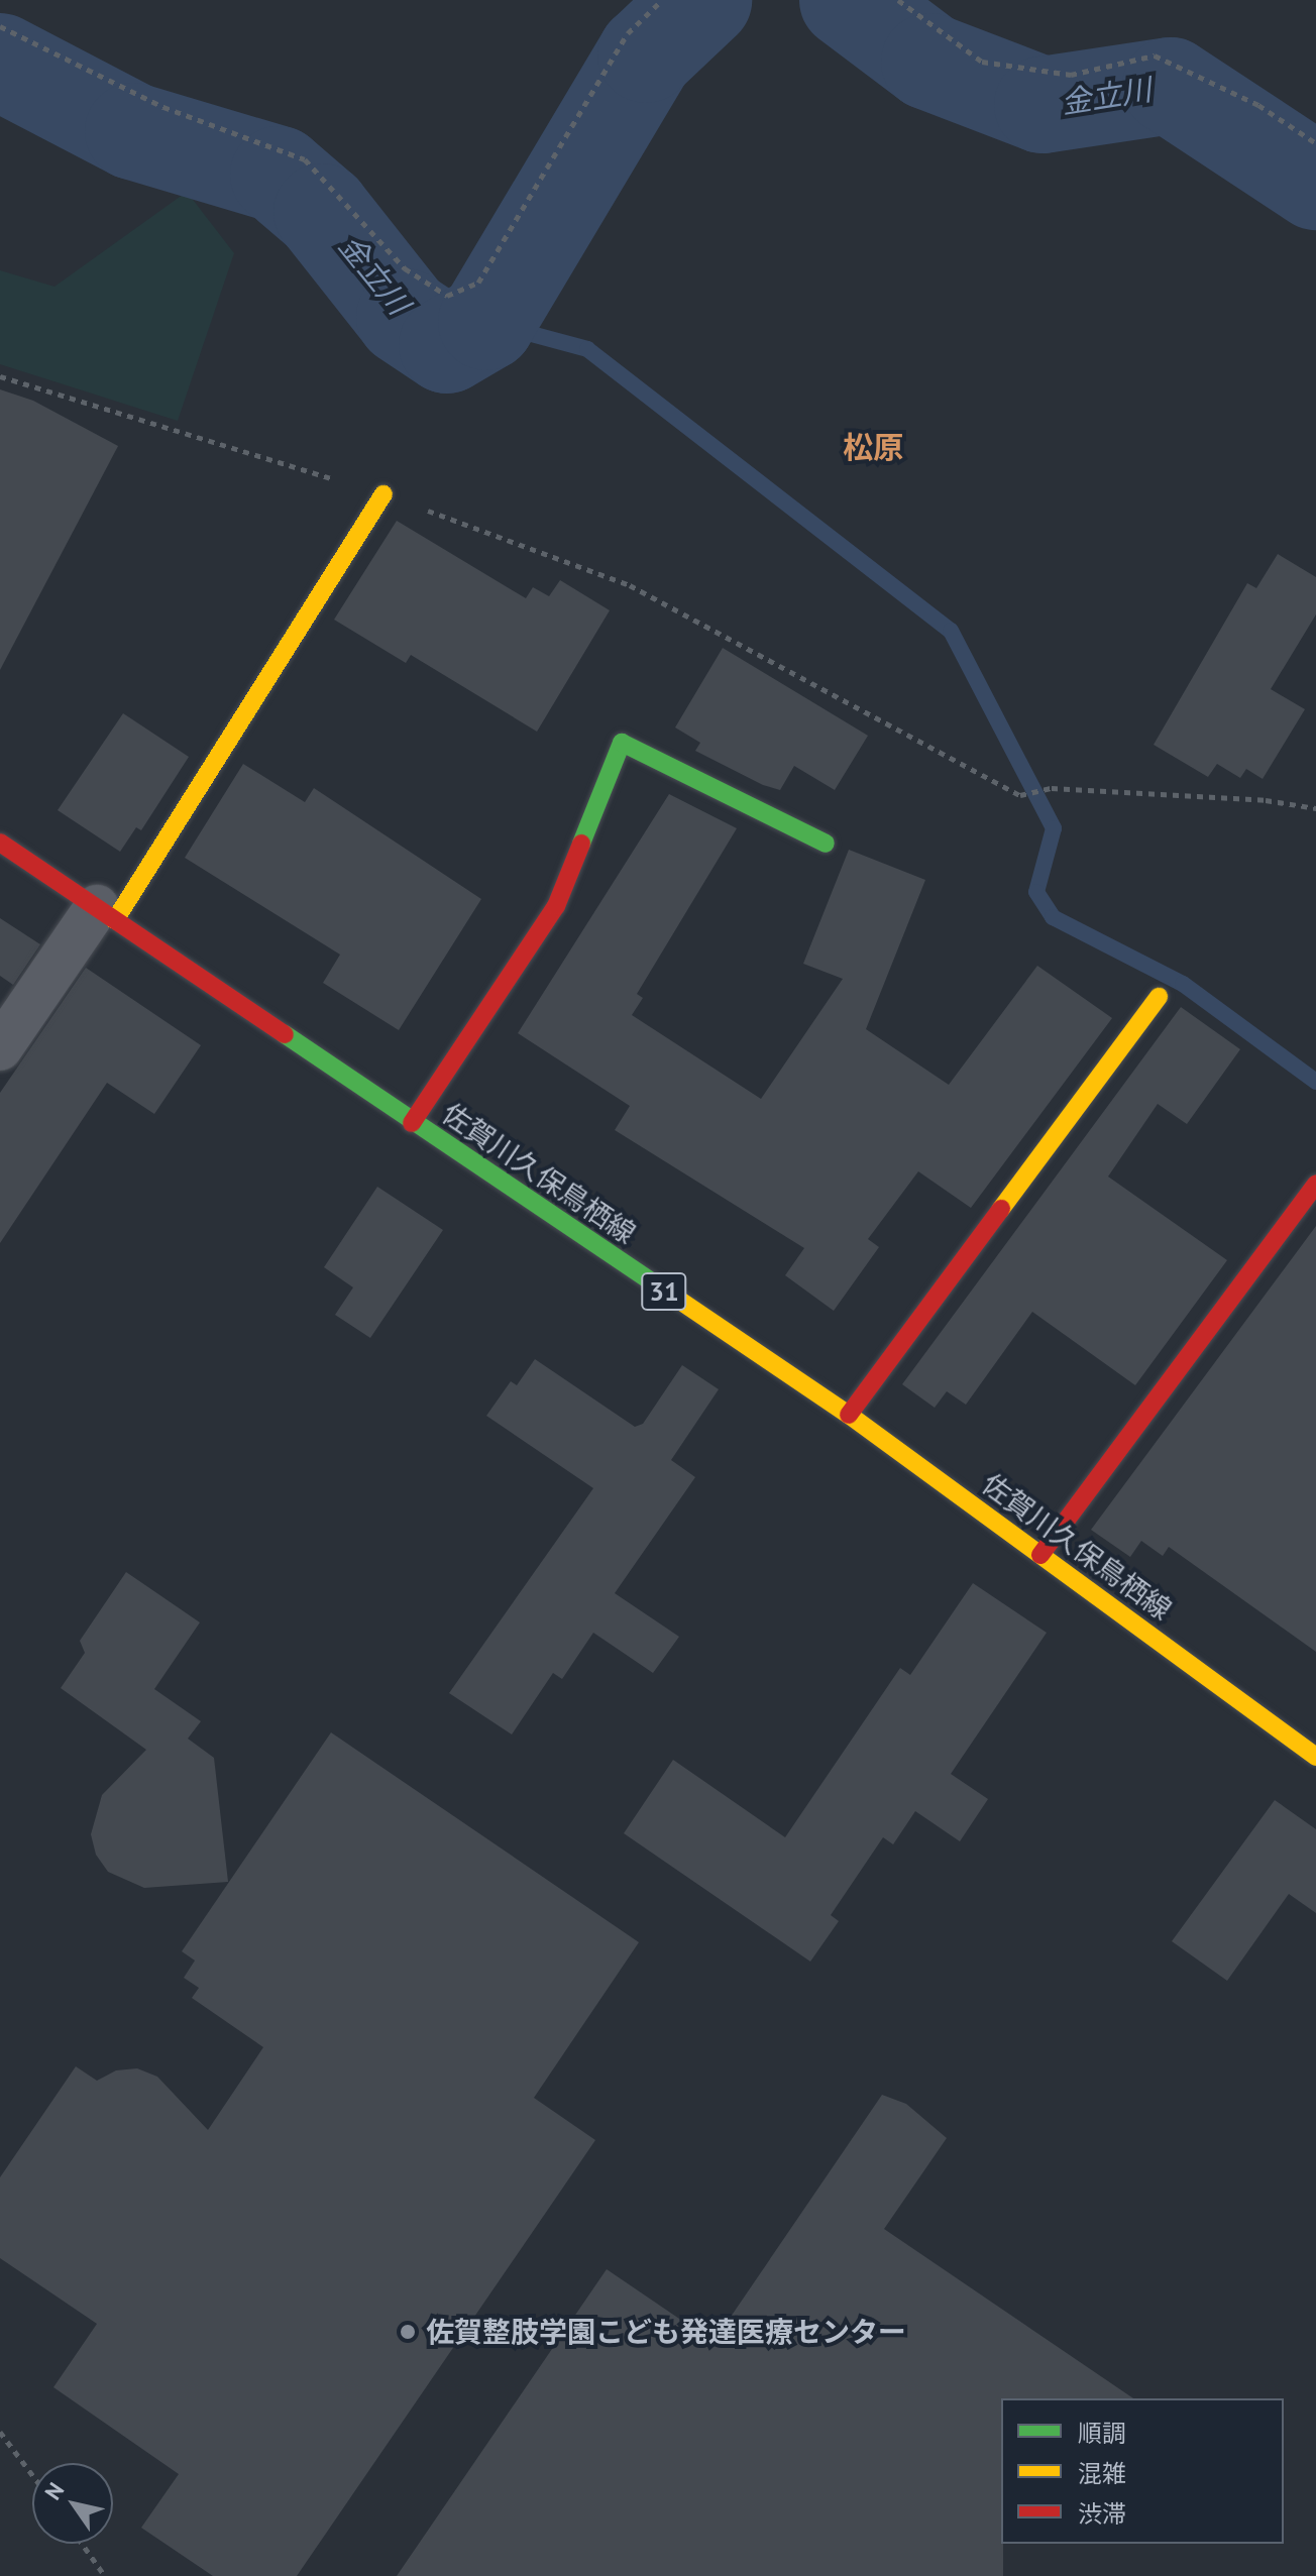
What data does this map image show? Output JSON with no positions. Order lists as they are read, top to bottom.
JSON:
{
  "streets": {
    "street": ["佐賀川久保鳥栖線", "31"]
  },
  "districts": ["松原"],
  "water": ["金立川"],
  "places": ["佐賀整肢学園こども発達医療センター"],
  "legend": ["順調", "混雑", "渋滞"],
  "north": "top left"
}
